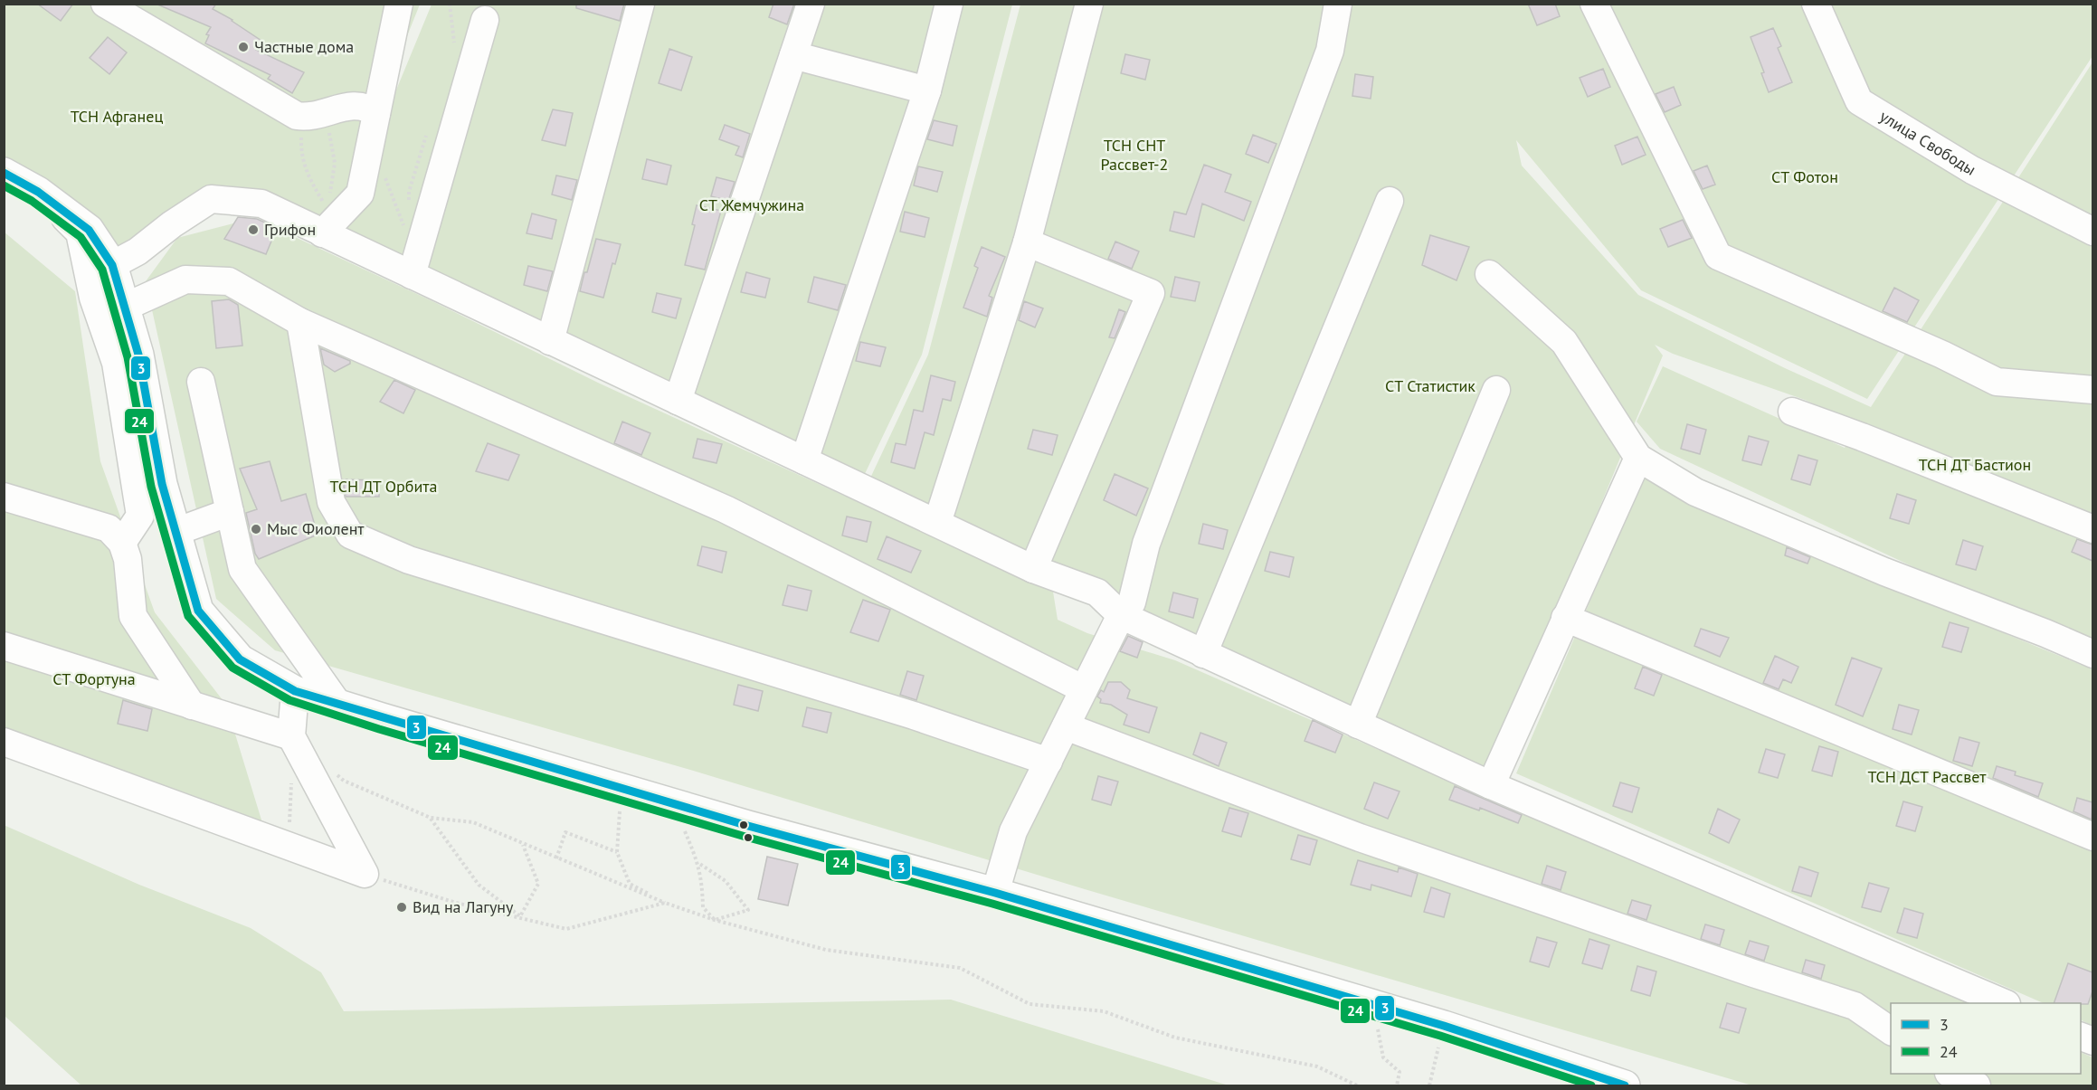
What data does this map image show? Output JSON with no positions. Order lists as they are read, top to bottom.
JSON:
{
  "streets": {
    "street": ["улица Свободы"]
  },
  "parks": [
    "ТСН Афганец",
    "ТСН СНТ Рассвет-2",
    "СТ Фотон",
    "СТ Жемчужина",
    "СТ Статистик",
    "ТСН ДТ Бастион",
    "ТСН ДТ Орбита",
    "СТ Фортуна",
    "ТСН ДСТ Рассвет"
  ],
  "places": [
    "Частные дома",
    "Грифон",
    "Мыс Фиолент",
    "Вид на Лагуну"
  ],
  "lines": ["transit line 3", "transit line 24"],
  "legend": ["3", "24"]
}
